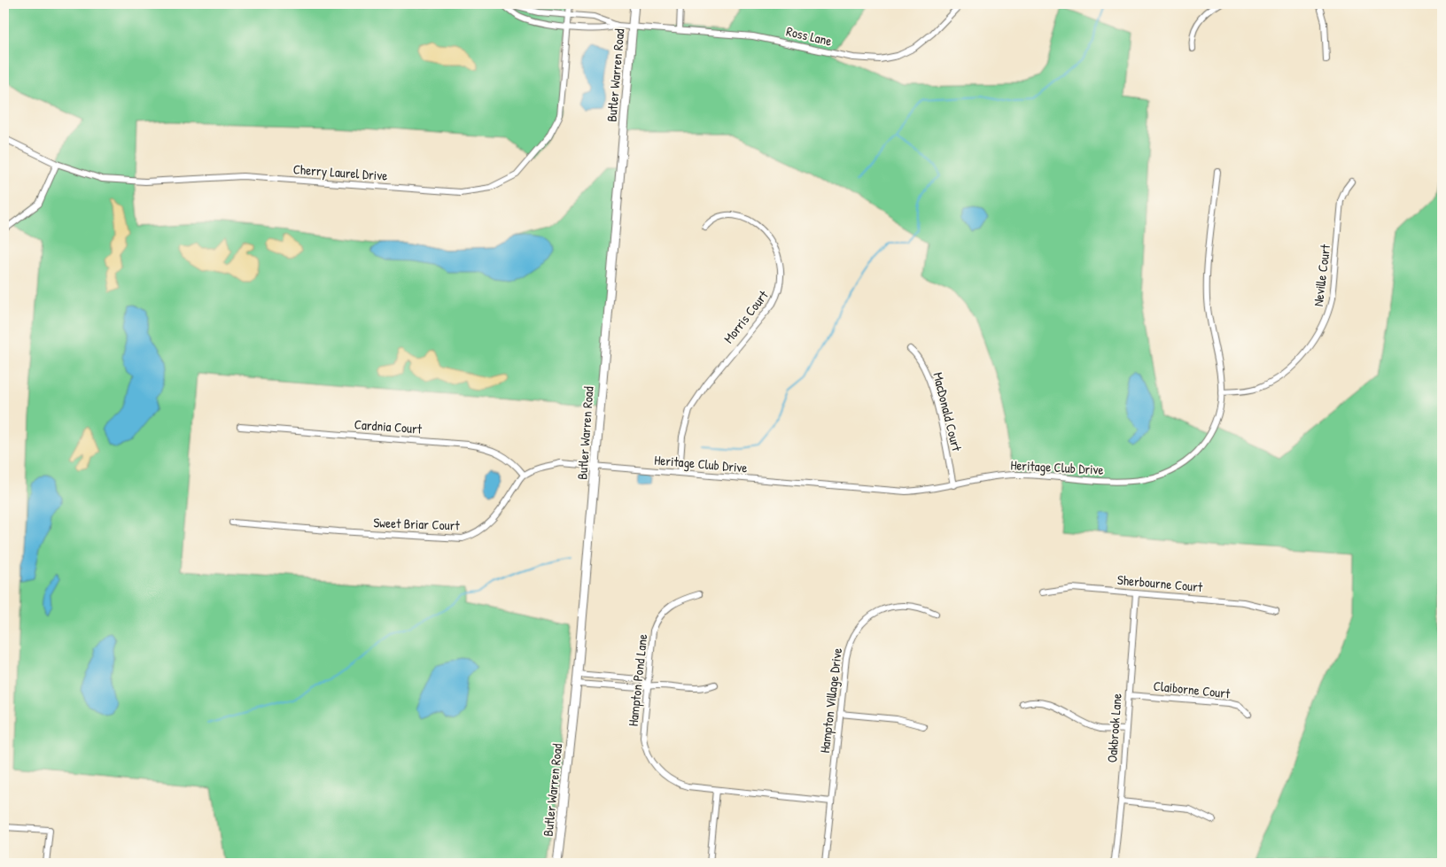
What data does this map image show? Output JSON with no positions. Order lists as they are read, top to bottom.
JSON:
{
  "streets": {
    "main road": ["Butler Warren Road"],
    "street": [
      "Ross Lane",
      "Cherry Laurel Drive",
      "Neville Court",
      "Morris Court",
      "MacDonald Court",
      "Cardnia Court",
      "Heritage Club Drive",
      "Sweet Briar Court",
      "Sherbourne Court",
      "Hampton Pond Lane",
      "Claiborne Court",
      "Hampton Village Drive",
      "Oakbrook Lane"
    ]
  },
  "crossings": [
    ["Ross Lane", "Butler Warren Road"],
    ["Butler Warren Road", "Heritage Club Drive"],
    ["Neville Court", "Heritage Club Drive"],
    ["Morris Court", "Heritage Club Drive"],
    ["MacDonald Court", "Heritage Club Drive"],
    ["Cardnia Court", "Sweet Briar Court"],
    ["Sherbourne Court", "Oakbrook Lane"],
    ["Hampton Pond Lane", "Hampton Village Drive"],
    ["Claiborne Court", "Oakbrook Lane"]
  ]
}
